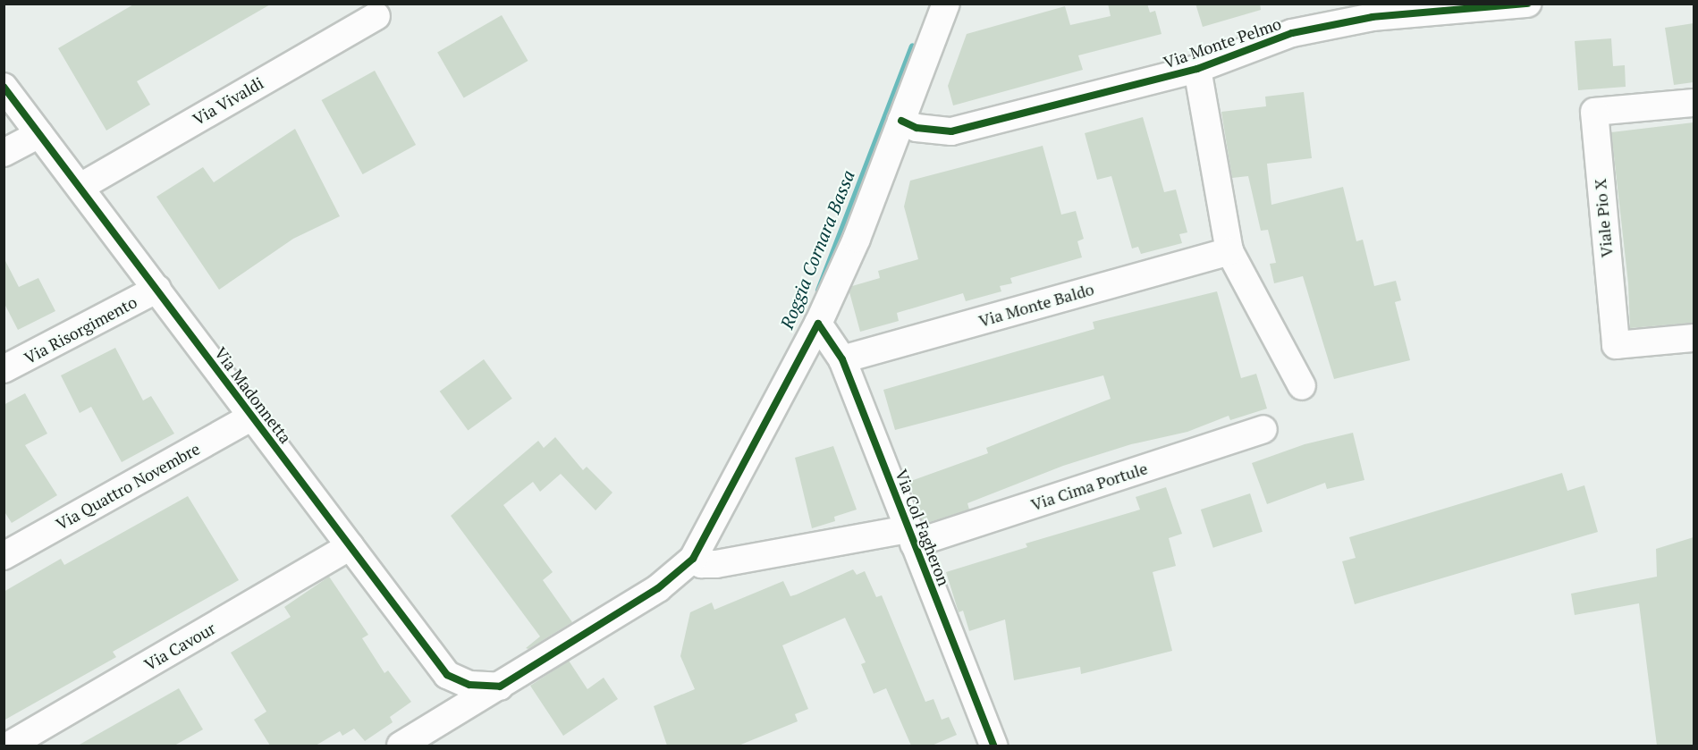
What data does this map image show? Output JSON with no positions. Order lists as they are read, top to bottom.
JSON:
{
  "streets": {
    "street": [
      "Via Monte Pelmo",
      "Via Vivaldi",
      "Viale Pio X",
      "Via Monte Baldo",
      "Via Risorgimento",
      "Via Madonnetta",
      "Via Quattro Novembre",
      "Via Cima Portule",
      "Via Col Fagheron",
      "Via Cavour"
    ]
  },
  "crossings": [
    ["Via Vivaldi", "Via Madonnetta"],
    ["Via Monte Baldo", "Via Col Fagheron"],
    ["Via Risorgimento", "Via Madonnetta"],
    ["Via Madonnetta", "Via Quattro Novembre"],
    ["Via Madonnetta", "Via Cavour"],
    ["Via Cima Portule", "Via Col Fagheron"]
  ],
  "water": ["Roggia Cornara Bassa"]
}
